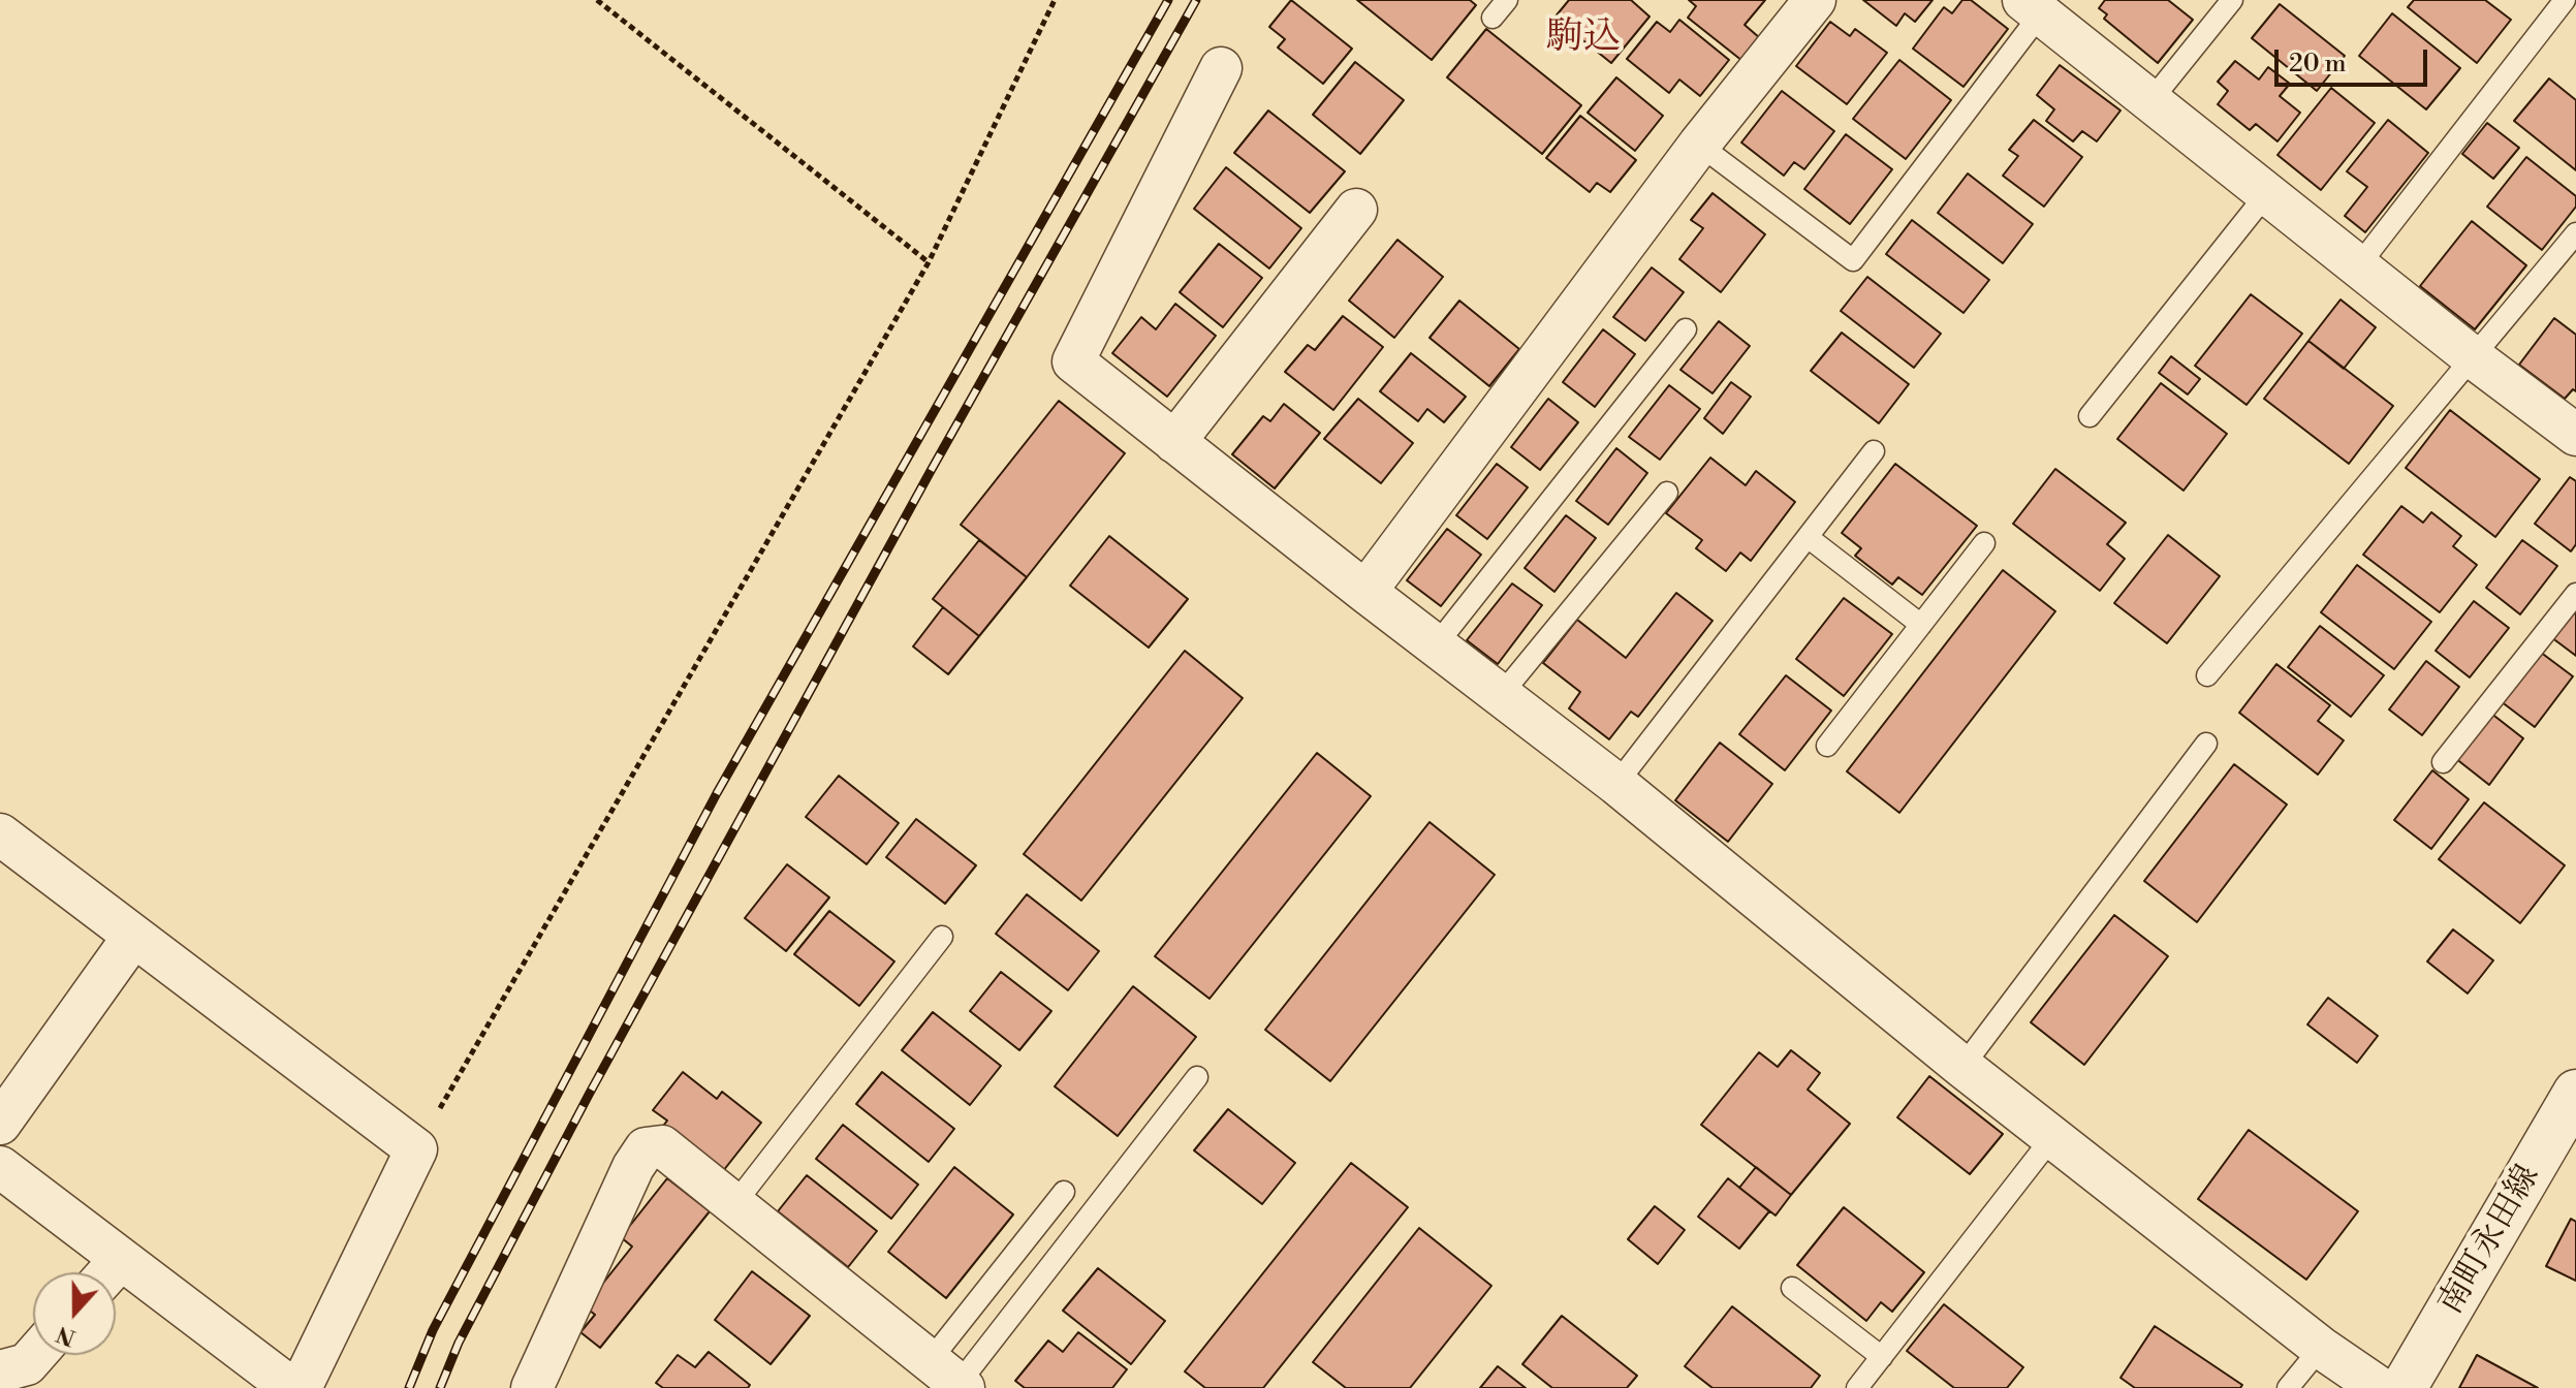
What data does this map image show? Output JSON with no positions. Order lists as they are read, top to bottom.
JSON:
{
  "streets": {
    "street": ["南町永田線"]
  },
  "districts": ["駒込"],
  "scale_bar": "20 m",
  "north": "bottom"
}
